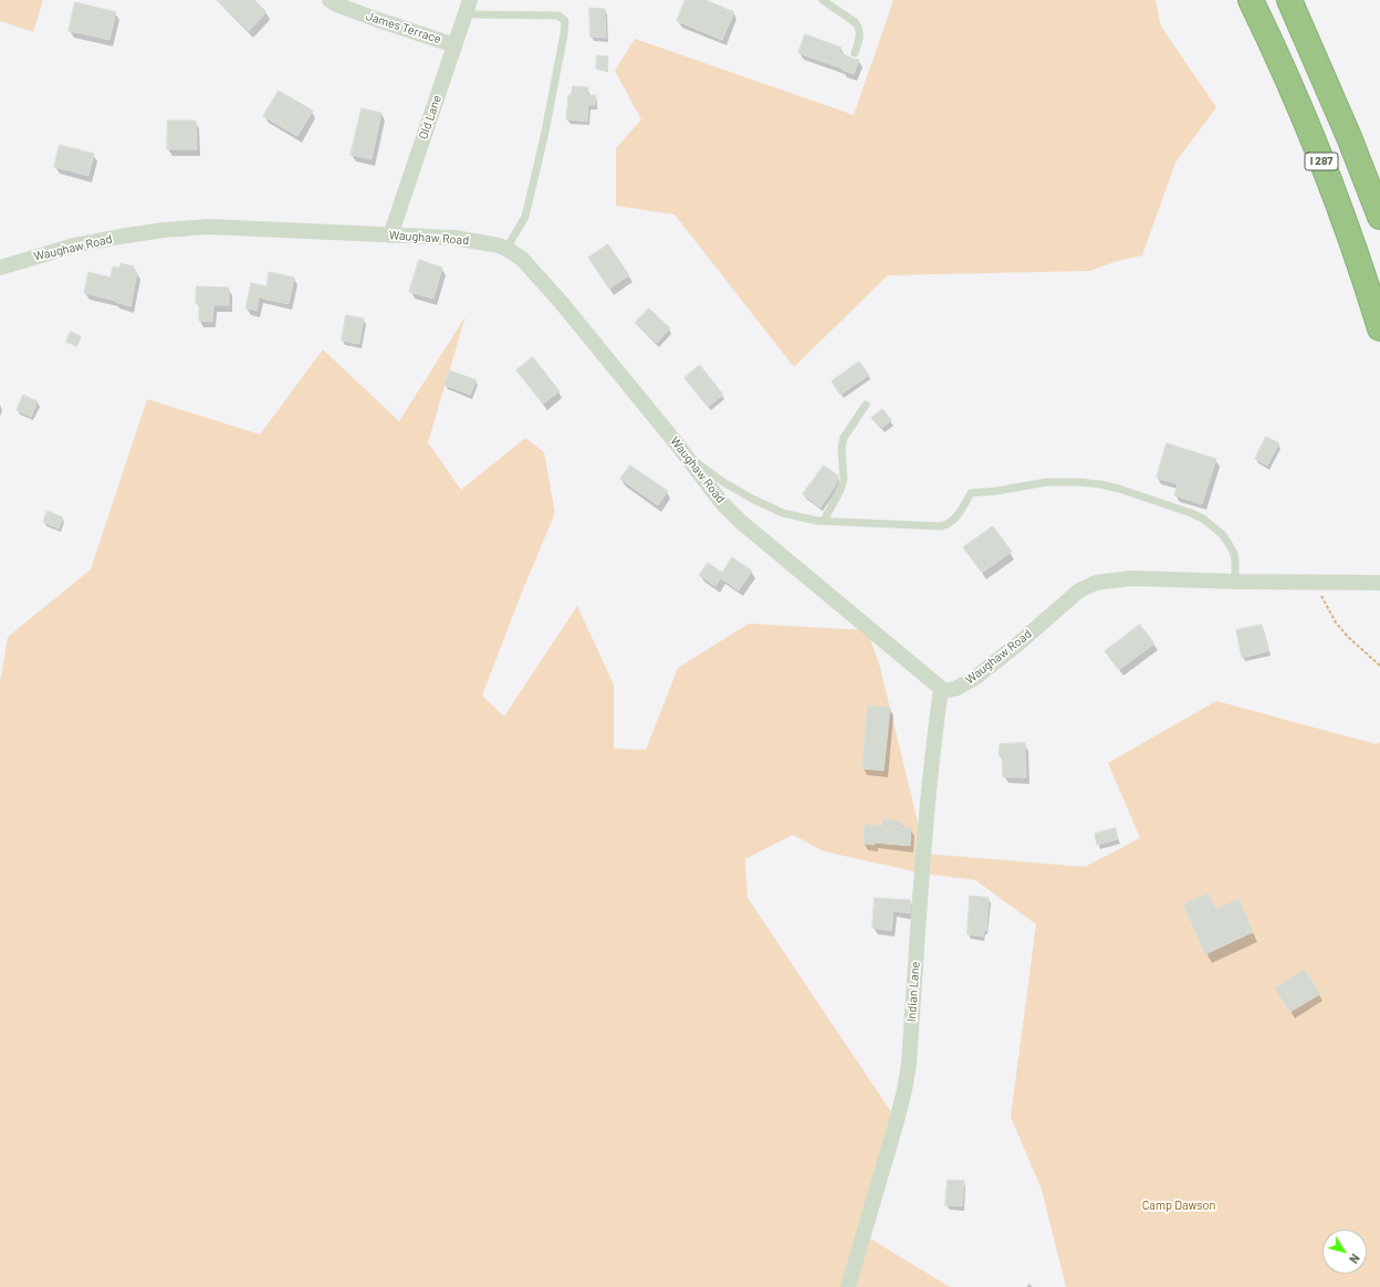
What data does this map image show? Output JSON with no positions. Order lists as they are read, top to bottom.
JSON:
{
  "streets": {
    "highway": ["I 287"],
    "street": [
      "James Terrace",
      "Old Lane",
      "Waughaw Road",
      "Indian Lane"
    ]
  },
  "crossings": [
    ["James Terrace", "Old Lane"],
    ["Old Lane", "Waughaw Road"],
    ["Waughaw Road", "Indian Lane"]
  ],
  "parks": ["Camp Dawson"],
  "north": "bottom right"
}
